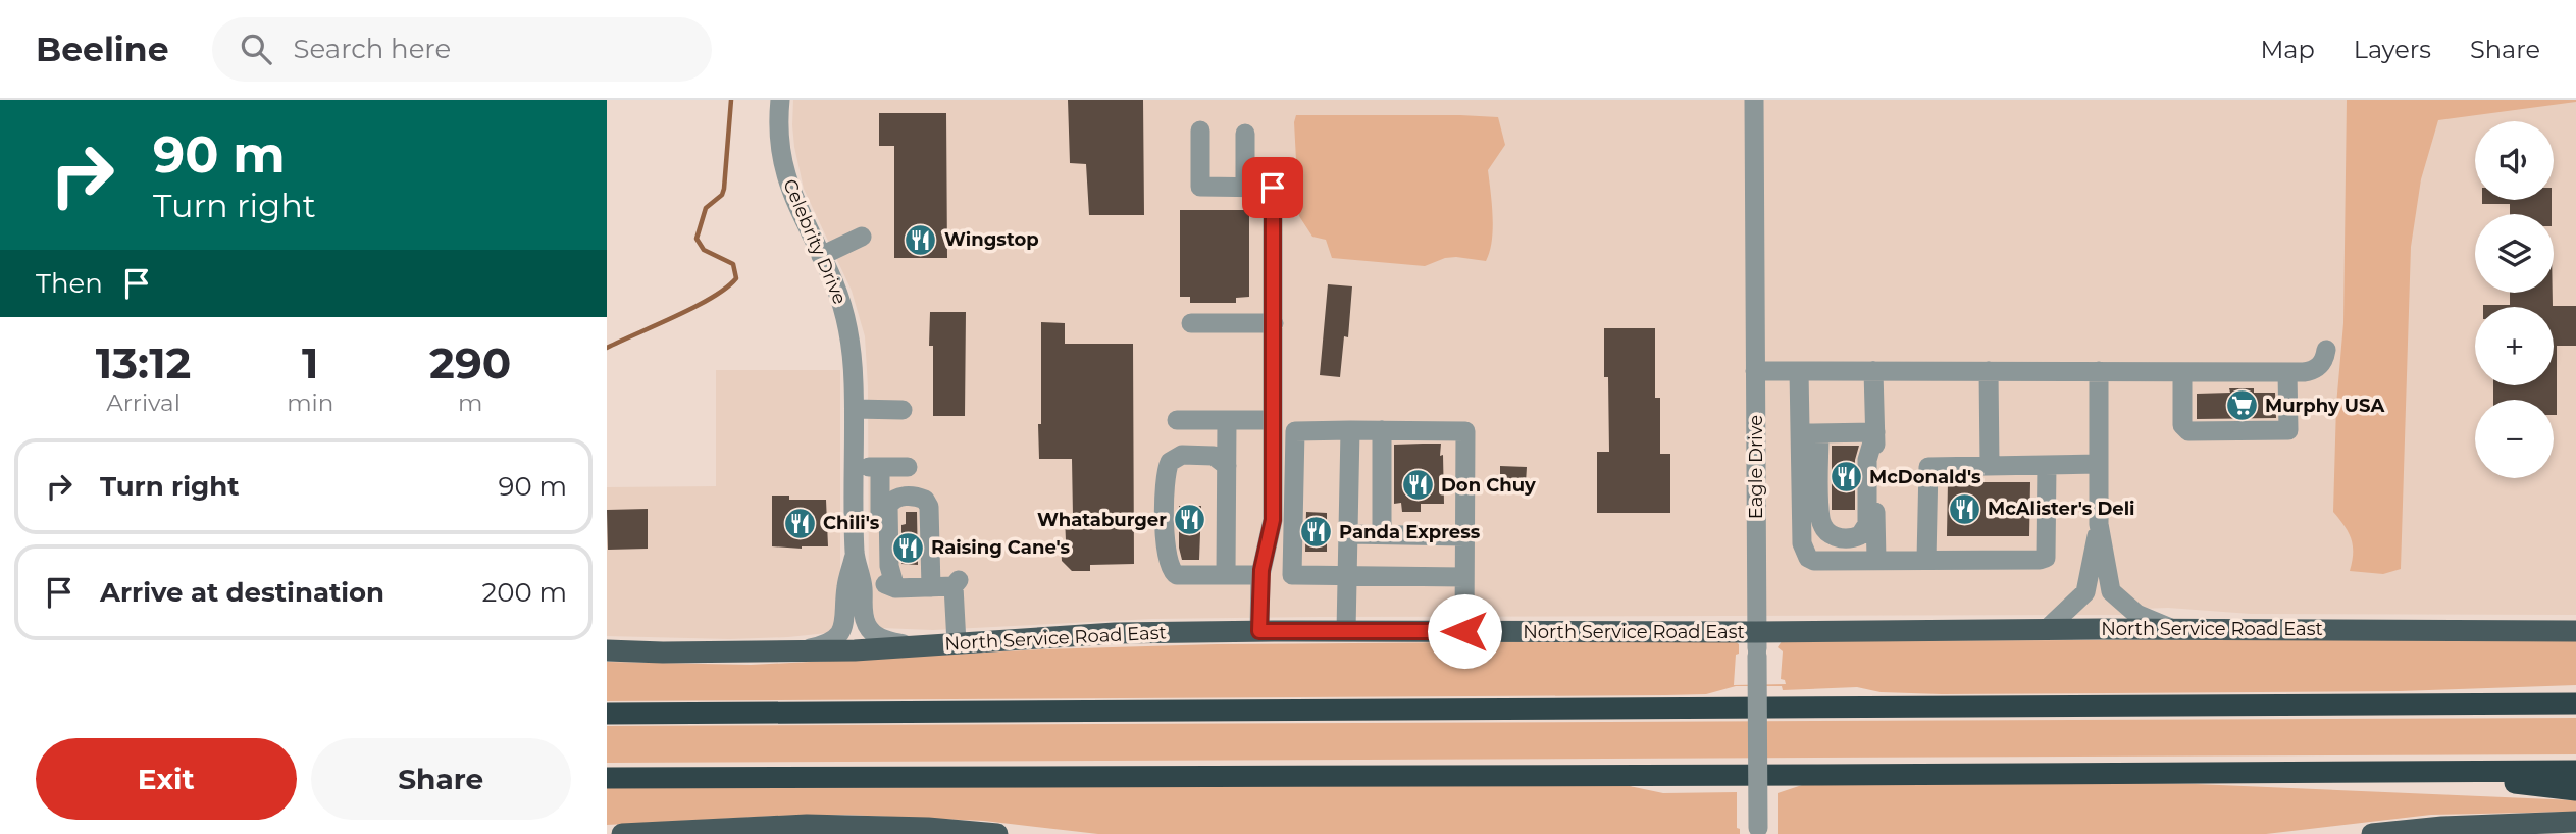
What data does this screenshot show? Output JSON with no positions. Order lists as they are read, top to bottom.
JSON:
{
  "streets": {
    "main road": ["North Service Road East"],
    "street": ["Celebrity Drive", "Eagle Drive"]
  },
  "crossings": [
    ["Eagle Drive", "North Service Road East"]
  ],
  "places": {
    "restaurant": [
      "Wingstop",
      "McDonald's",
      "Don Chuy",
      "McAlister's Deli",
      "Whataburger",
      "Chili's",
      "Panda Express",
      "Raising Cane's"
    ],
    "supermarket": ["Murphy USA"]
  },
  "page": {
    "header": "Beeline",
    "search": "Search here",
    "nav": ["Map", "Layers", "Share"],
    "turn": ["90 m", "Turn right"],
    "map_buttons": ["+", "−"],
    "then": "Then",
    "eta": [
      "13:12",
      "Arrival",
      "1",
      "min",
      "290",
      "m"
    ],
    "list": [
      {
        "name": "Turn right",
        "value": "90 m"
      },
      {
        "name": "Arrive at destination",
        "value": "200 m"
      }
    ],
    "buttons": ["Exit", "Share"]
  }
}
